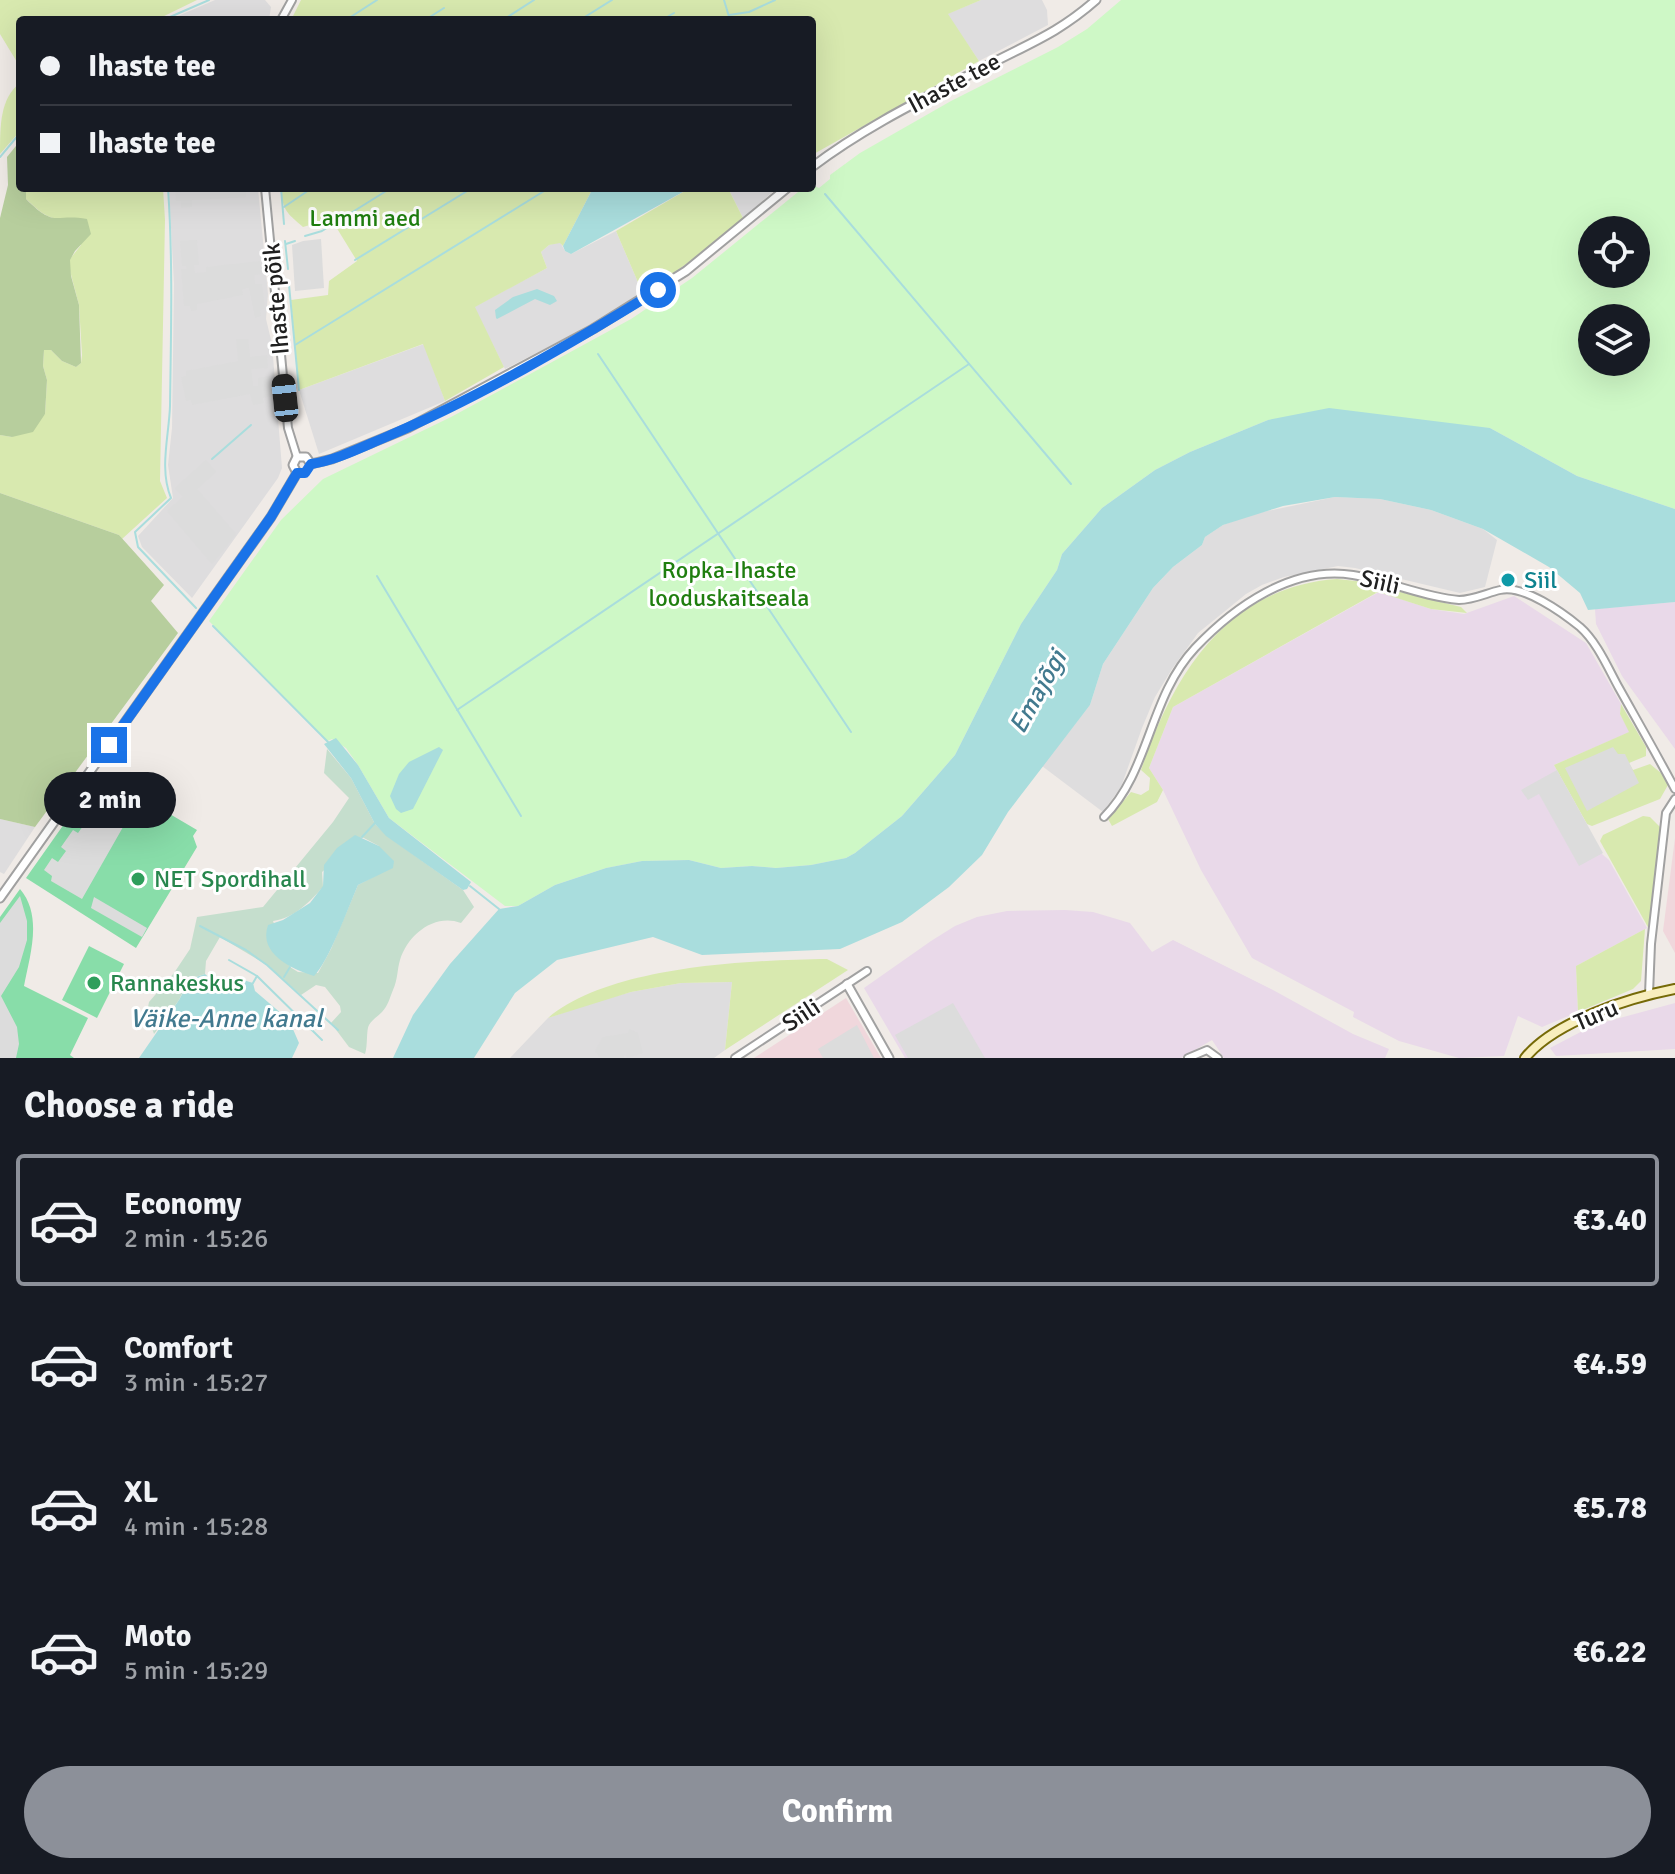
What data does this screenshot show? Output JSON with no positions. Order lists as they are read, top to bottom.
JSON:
{
  "streets": {
    "main road": ["Turu"],
    "street": ["Ihaste tee", "Ihaste põik", "Siili"]
  },
  "water": ["Emajõgi", "Väike-Anne kanal"],
  "parks": ["Lammi aed", "Ropka-Ihaste looduskaitseala"],
  "places": ["Siil", "NET Spordihall", "Rannakeskus"],
  "page": {
    "banner": ["Ihaste tee", "Ihaste tee"],
    "bubble": "2 min",
    "heading": "Choose a ride",
    "list": [
      {
        "name": "Economy",
        "note": "2 min · 15:26",
        "value": "€3.40"
      },
      {
        "name": "Comfort",
        "note": "3 min · 15:27",
        "value": "€4.59"
      },
      {
        "name": "XL",
        "note": "4 min · 15:28",
        "value": "€5.78"
      },
      {
        "name": "Moto",
        "note": "5 min · 15:29",
        "value": "€6.22"
      }
    ],
    "buttons": "Confirm"
  }
}
